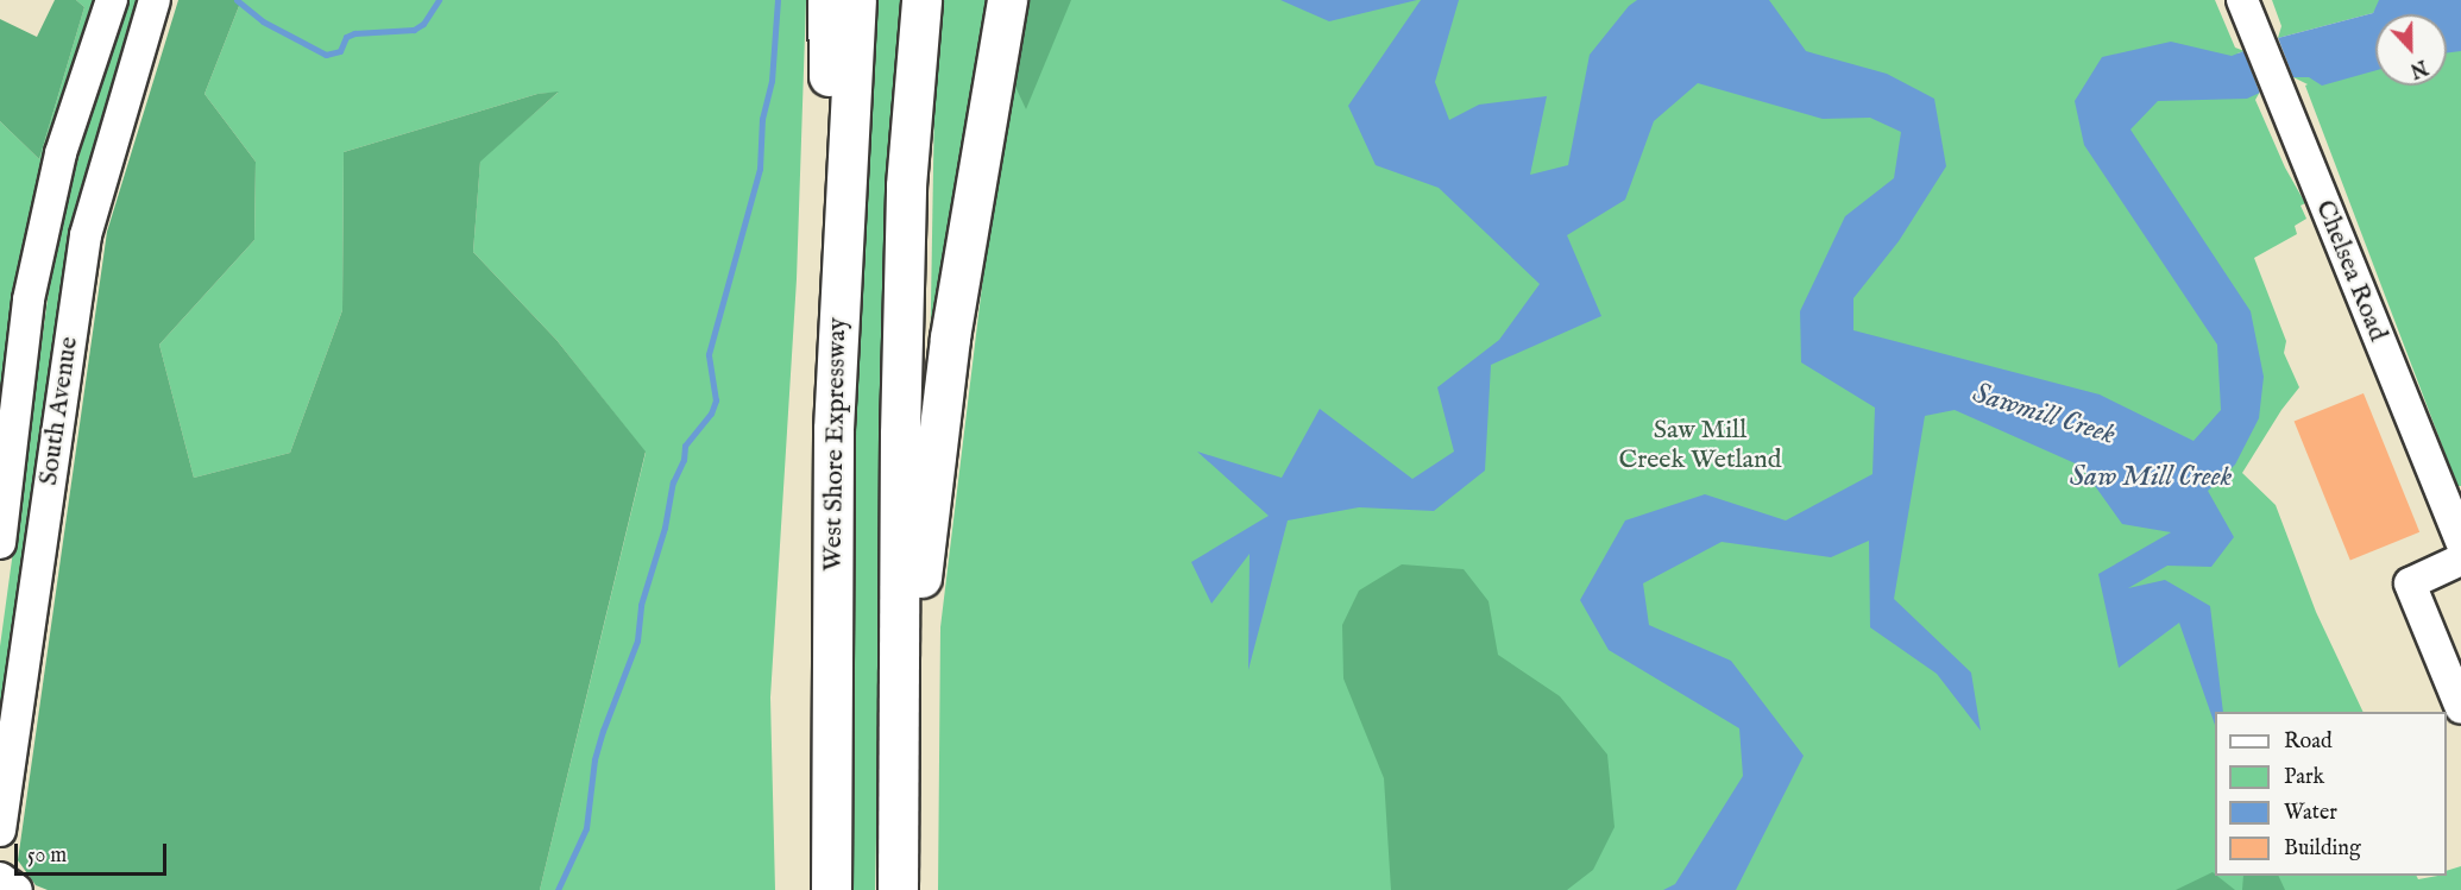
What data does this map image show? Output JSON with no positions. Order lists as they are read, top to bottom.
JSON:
{
  "streets": {
    "highway": ["West Shore Expressway"],
    "street": ["Chelsea Road", "South Avenue"]
  },
  "water": ["Sawmill Creek", "Saw Mill Creek"],
  "parks": ["Saw Mill Creek Wetland"],
  "legend": [
    "Road",
    "Park",
    "Water",
    "Building"
  ],
  "scale_bar": "50 m",
  "north": "bottom"
}
